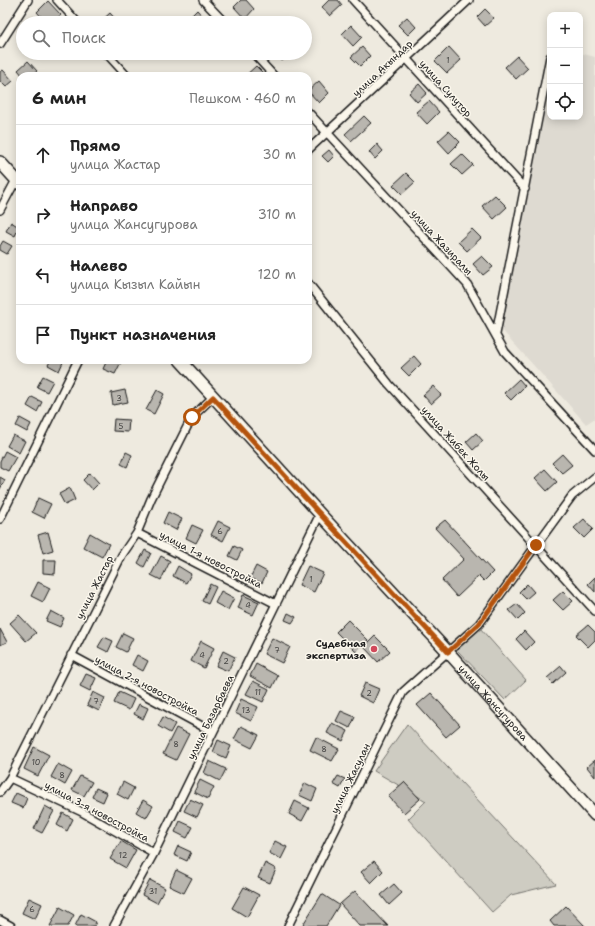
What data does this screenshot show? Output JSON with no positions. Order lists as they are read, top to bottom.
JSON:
{
  "streets": {
    "main road": ["улица Жансугурова"],
    "street": [
      "улица Акындар",
      "улица Сулутор",
      "улица Жазиралы",
      "улица Жибек Жолы",
      "улица 1-я новостройка",
      "улица Жастар",
      "улица 2-я новостройка",
      "улица Базарбаева",
      "улица Жасулан",
      "улица 3-я новостройка"
    ]
  },
  "crossings": [
    ["улица Акындар", "улица Сулутор"],
    ["улица Акындар", "улица Жазиралы"],
    ["улица Жибек Жолы", "улица Жасулан"],
    ["улица 1-я новостройка", "улица Жастар"],
    ["улица 1-я новостройка", "улица Базарбаева"],
    ["улица Жастар", "улица 2-я новостройка"],
    ["улица Жастар", "улица Жансугурова"],
    ["улица Жастар", "улица 3-я новостройка"],
    ["улица 2-я новостройка", "улица Базарбаева"],
    ["улица Жансугурова", "улица Базарбаева"],
    ["улица Жансугурова", "улица Жасулан"],
    ["улица Базарбаева", "улица 3-я новостройка"]
  ],
  "places": ["Судебная экспертиза"],
  "house_numbers": [
    "1",
    "3",
    "5",
    "6",
    "1",
    "4",
    "7",
    "4",
    "2",
    "11",
    "2",
    "7",
    "13",
    "8",
    "8",
    "10",
    "8",
    "12",
    "31",
    "6"
  ],
  "page": {
    "map_buttons": ["+", "−"],
    "search": "Поиск",
    "heading": ["6 мин", "Пешком · 460 m"],
    "list": [
      ["Прямо", "улица Жастар", "30 m"],
      ["Направо", "улица Жансугурова", "310 m"],
      ["Налево", "улица Кызыл Кайын", "120 m"],
      "Пункт назначения"
    ]
  }
}
